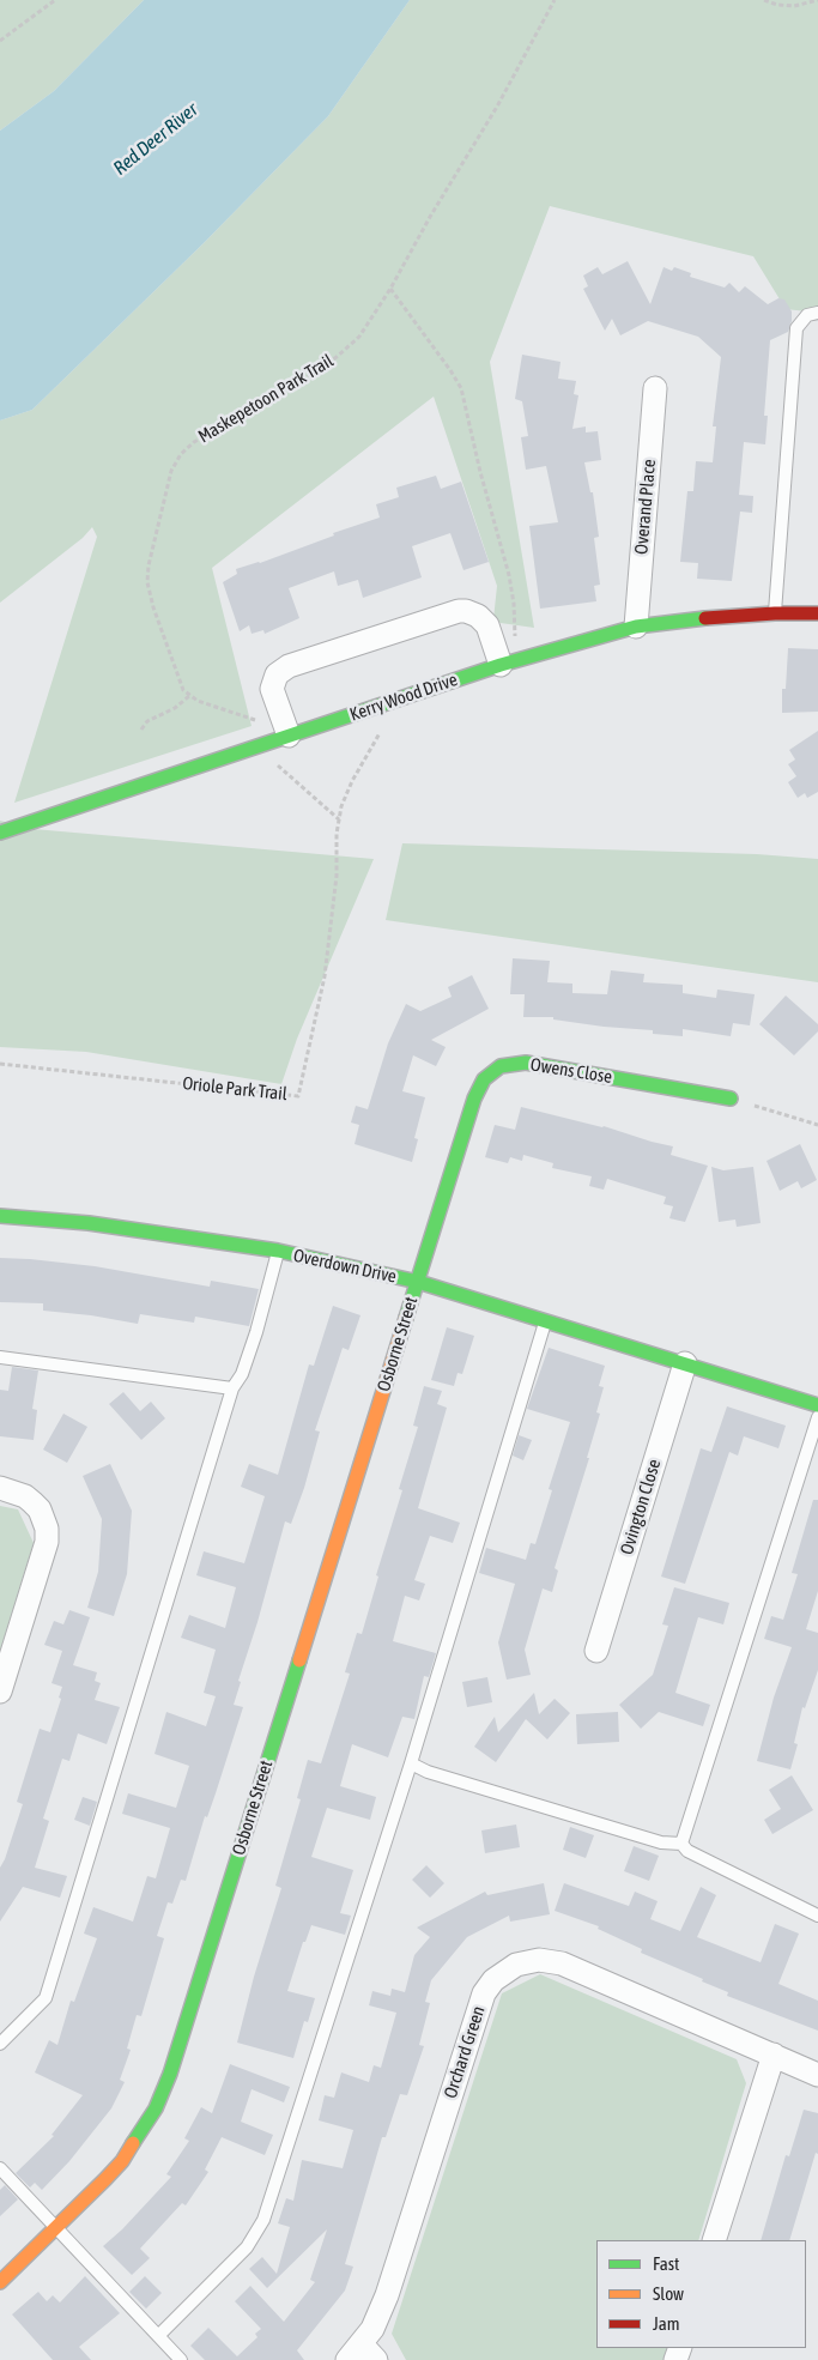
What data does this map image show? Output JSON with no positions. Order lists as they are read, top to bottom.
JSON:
{
  "streets": {
    "street": [
      "Overand Place",
      "Kerry Wood Drive",
      "Owens Close",
      "Overdown Drive",
      "Osborne Street",
      "Ovington Close",
      "Orchard Green"
    ],
    "path": ["Maskepetoon Park Trail", "Oriole Park Trail"]
  },
  "crossings": [
    ["Overand Place", "Kerry Wood Drive"],
    ["Owens Close", "Overdown Drive"],
    ["Owens Close", "Osborne Street"],
    ["Overdown Drive", "Osborne Street"],
    ["Overdown Drive", "Ovington Close"]
  ],
  "water": ["Red Deer River"],
  "legend": ["Fast", "Slow", "Jam"]
}
